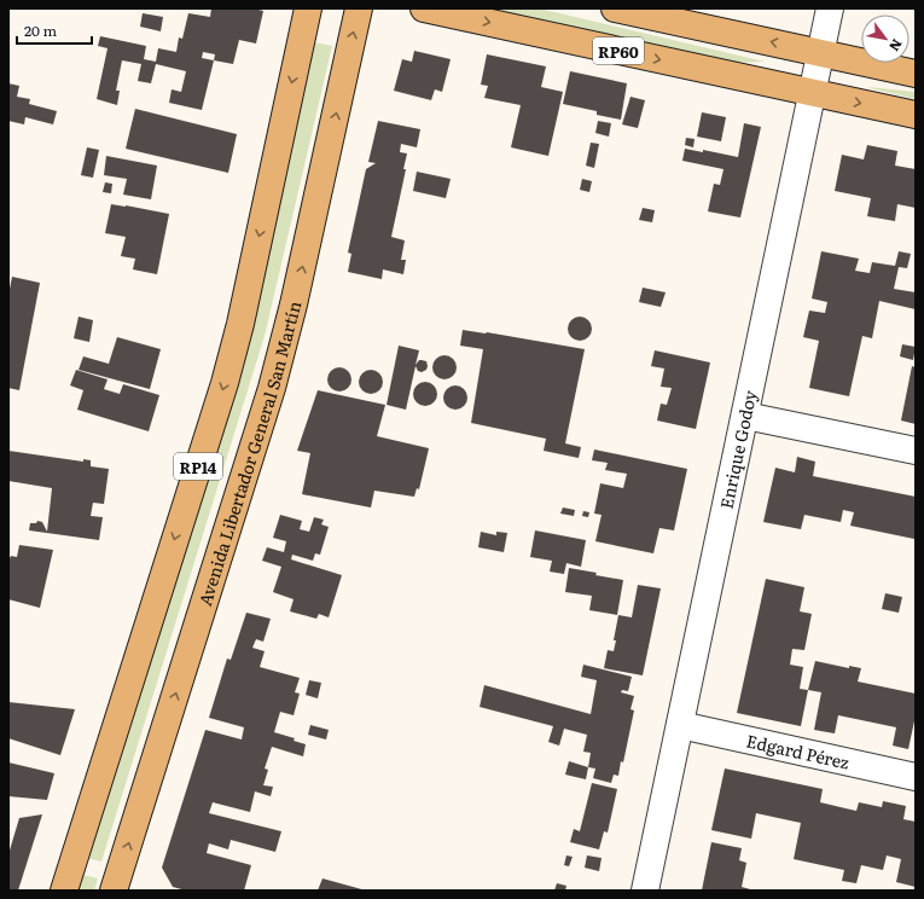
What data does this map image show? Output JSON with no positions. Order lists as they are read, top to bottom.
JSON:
{
  "streets": {
    "main road": ["RP60", "Avenida Libertador General San Martín", "RP14"],
    "street": ["Enrique Godoy", "Edgard Pérez"]
  },
  "crossings": [
    ["RP60", "Enrique Godoy"],
    ["Enrique Godoy", "Edgard Pérez"]
  ],
  "scale_bar": "20 m",
  "north": "bottom right"
}
